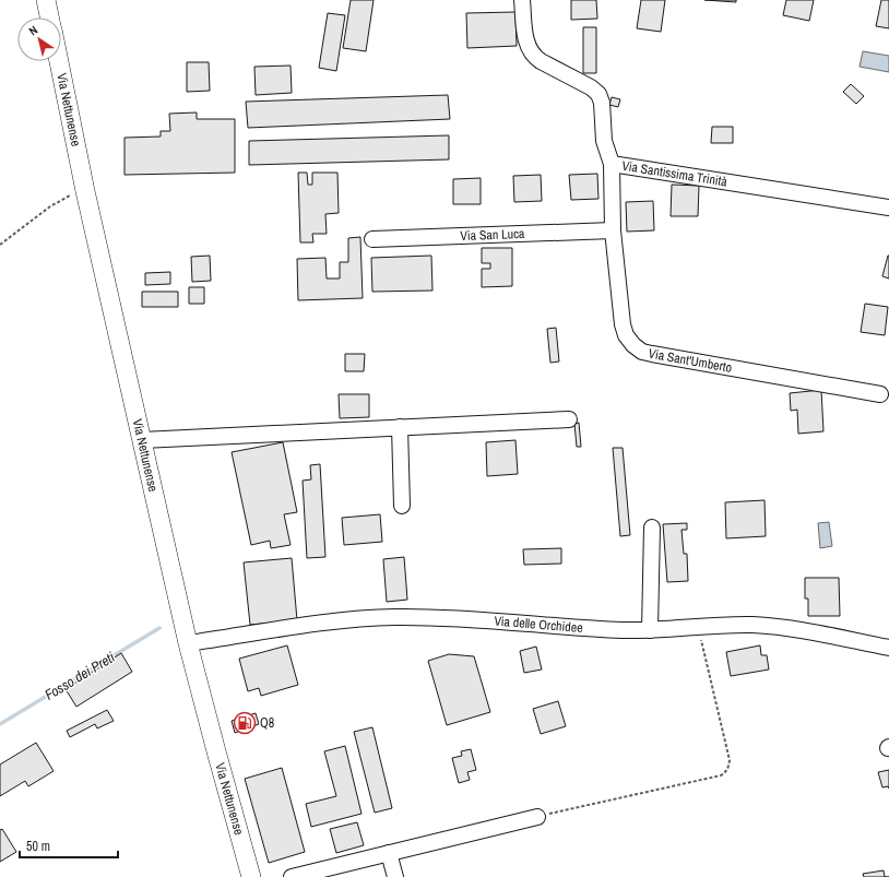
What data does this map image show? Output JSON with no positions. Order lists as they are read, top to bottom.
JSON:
{
  "streets": {
    "main road": ["Via Nettunense"],
    "street": [
      "Via Santissima Trinità",
      "Via San Luca",
      "Via Sant'Umberto",
      "Via delle Orchidee"
    ]
  },
  "crossings": [
    ["Via Nettunense", "Via delle Orchidee"],
    ["Via Santissima Trinità", "Via Sant'Umberto"],
    ["Via San Luca", "Via Sant'Umberto"]
  ],
  "water": ["Fosso dei Preti"],
  "places": {
    "fuel station": ["Q8"]
  },
  "scale_bar": "50 m",
  "north": "top left"
}
